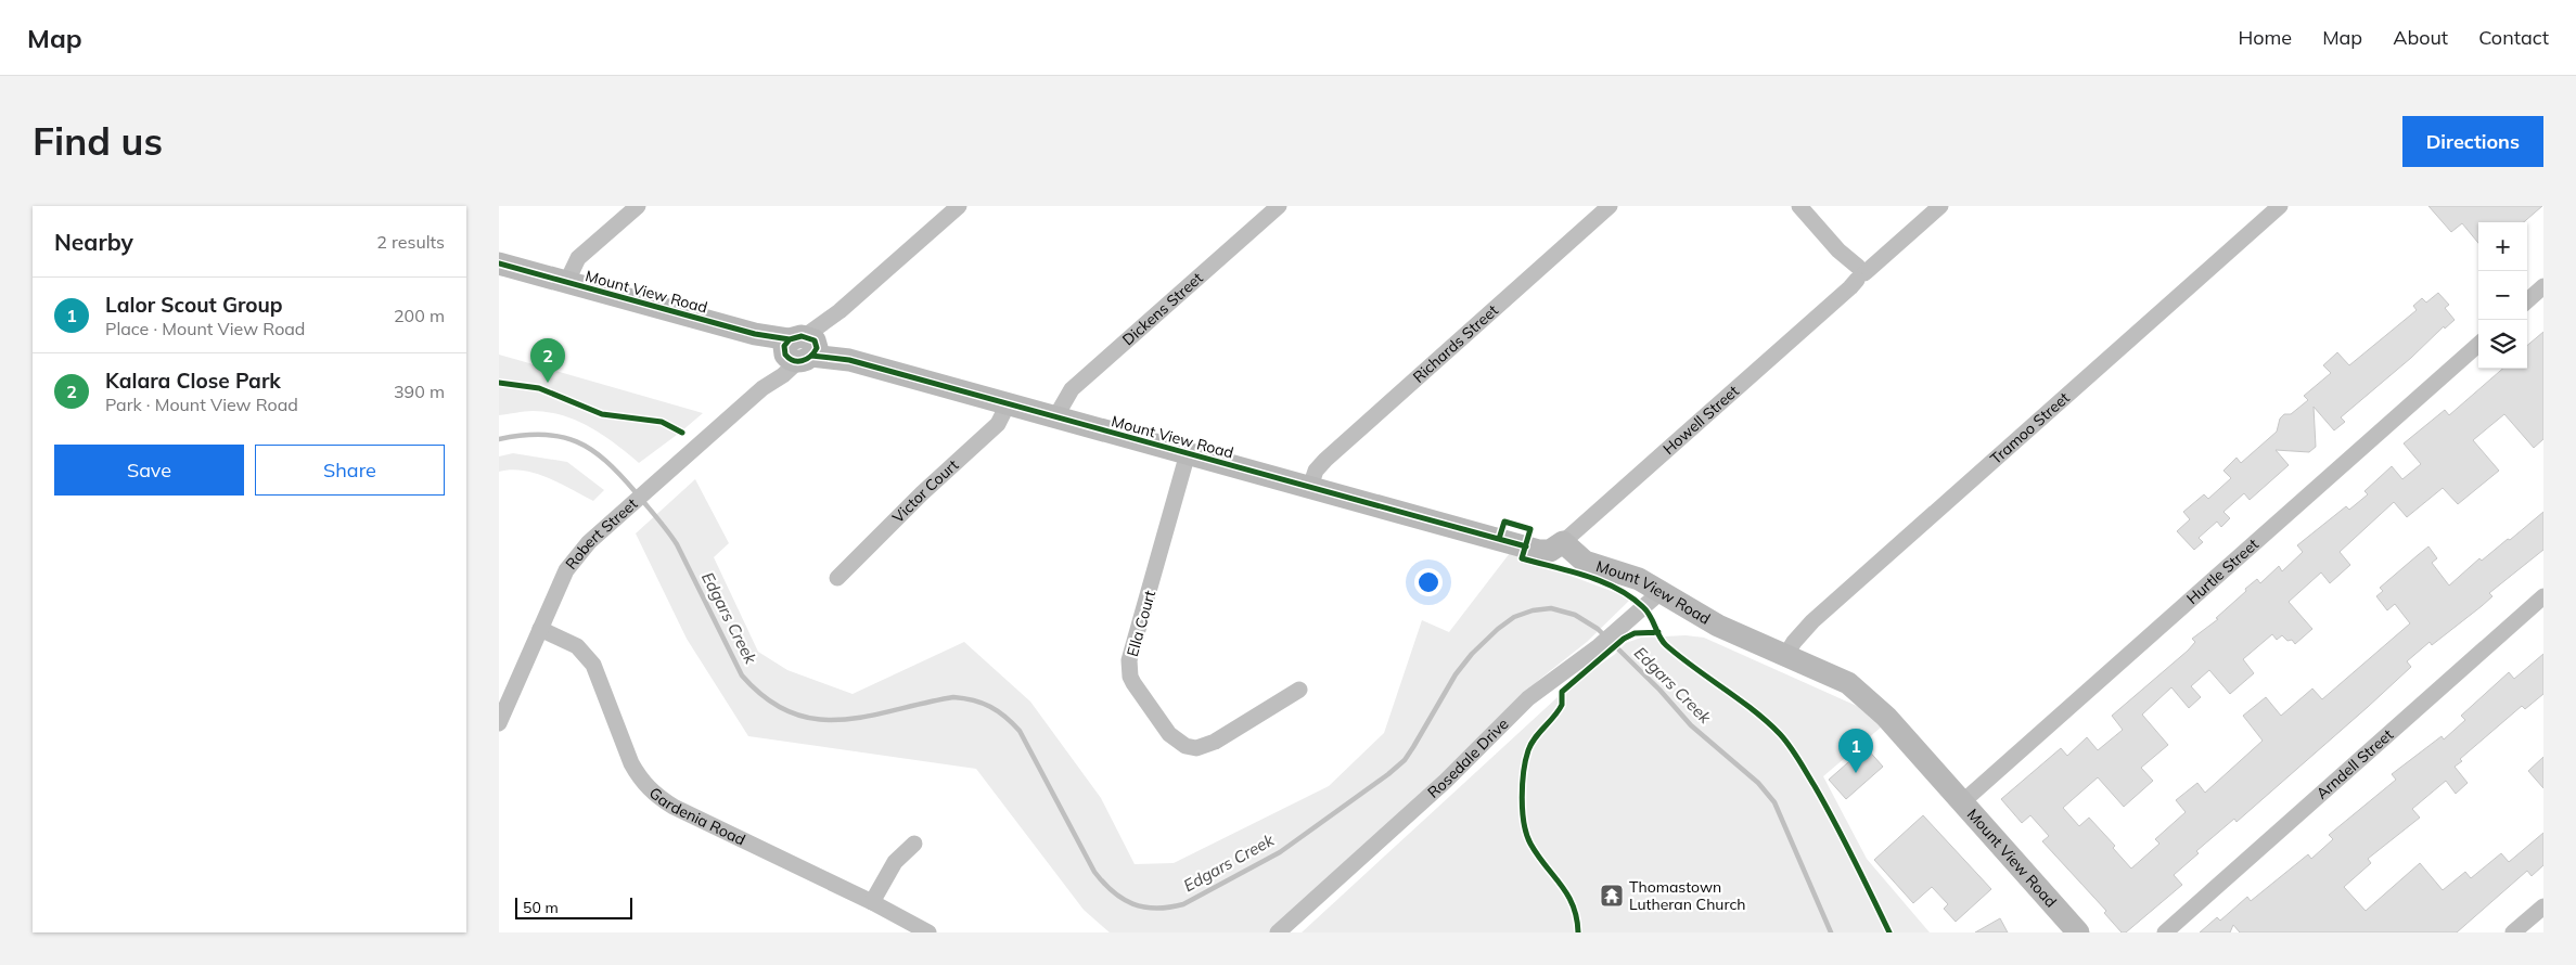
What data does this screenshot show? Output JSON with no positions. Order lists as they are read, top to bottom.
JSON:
{
  "streets": {
    "street": [
      "Mount View Road",
      "Dickens Street",
      "Richards Street",
      "Howell Street",
      "Tramoo Street",
      "Victor Court",
      "Robert Street",
      "Hurtle Street",
      "Ella Court",
      "Rosedale Drive",
      "Arndell Street",
      "Gardenia Road"
    ]
  },
  "crossings": [
    ["Mount View Road", "Dickens Street"],
    ["Mount View Road", "Richards Street"],
    ["Mount View Road", "Howell Street"],
    ["Mount View Road", "Tramoo Street"],
    ["Mount View Road", "Victor Court"],
    ["Mount View Road", "Robert Street"],
    ["Mount View Road", "Hurtle Street"],
    ["Mount View Road", "Ella Court"],
    ["Mount View Road", "Rosedale Drive"],
    ["Robert Street", "Gardenia Road"]
  ],
  "water": ["Edgars Creek"],
  "places": {
    "temple": ["Thomastown Lutheran Church"]
  },
  "scale_bar": "50 m",
  "page": {
    "header": "Map",
    "nav": [
      "Home",
      "Map",
      "About",
      "Contact"
    ],
    "buttons": [
      "Directions",
      ["Save", "Share"]
    ],
    "title": "Find us",
    "heading": ["Nearby", "2 results"],
    "map_buttons": ["+", "−"],
    "list": [
      {
        "mark": "1",
        "name": "Lalor Scout Group",
        "note": "Place · Mount View Road",
        "value": "200 m"
      },
      {
        "mark": "2",
        "name": "Kalara Close Park",
        "note": "Park · Mount View Road",
        "value": "390 m"
      }
    ],
    "pins": ["2", "1"],
    "scale": "50 m"
  }
}
